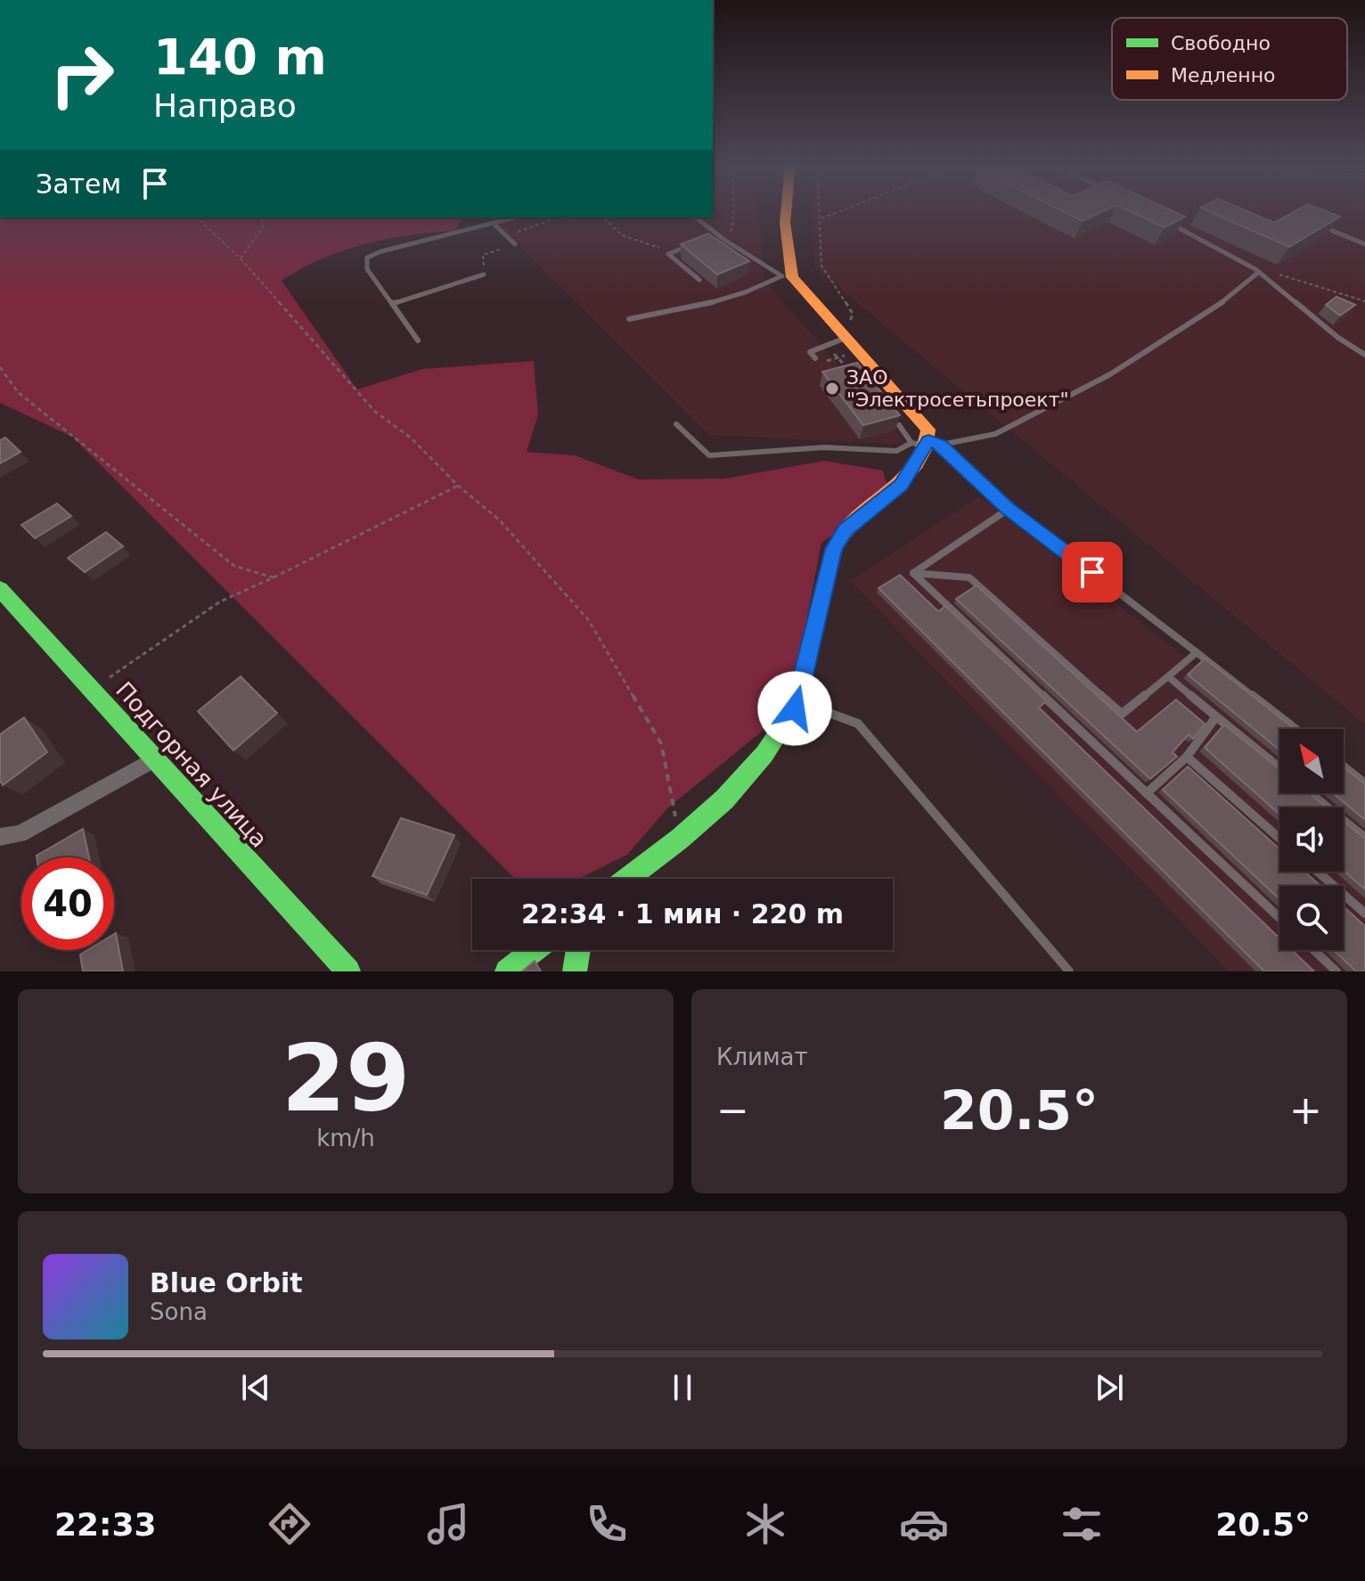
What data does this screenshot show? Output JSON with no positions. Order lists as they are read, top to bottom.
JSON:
{
  "streets": {
    "street": ["Подгорная улица"]
  },
  "places": ["ЗАО \"Электросетьпроект\""],
  "legend": ["Свободно", "Медленно"],
  "north": "top left",
  "page": {
    "turn": ["140 m", "Направо"],
    "then": "Затем",
    "limit": "40",
    "trip": "22:34 · 1 мин · 220 m",
    "tile": [
      ["29", "km/h"],
      "Климат"
    ],
    "heat": ["−", "20.5°", "+"],
    "song": ["Blue Orbit", "Sona"],
    "tabs": ["22:33", "20.5°"]
  }
}
